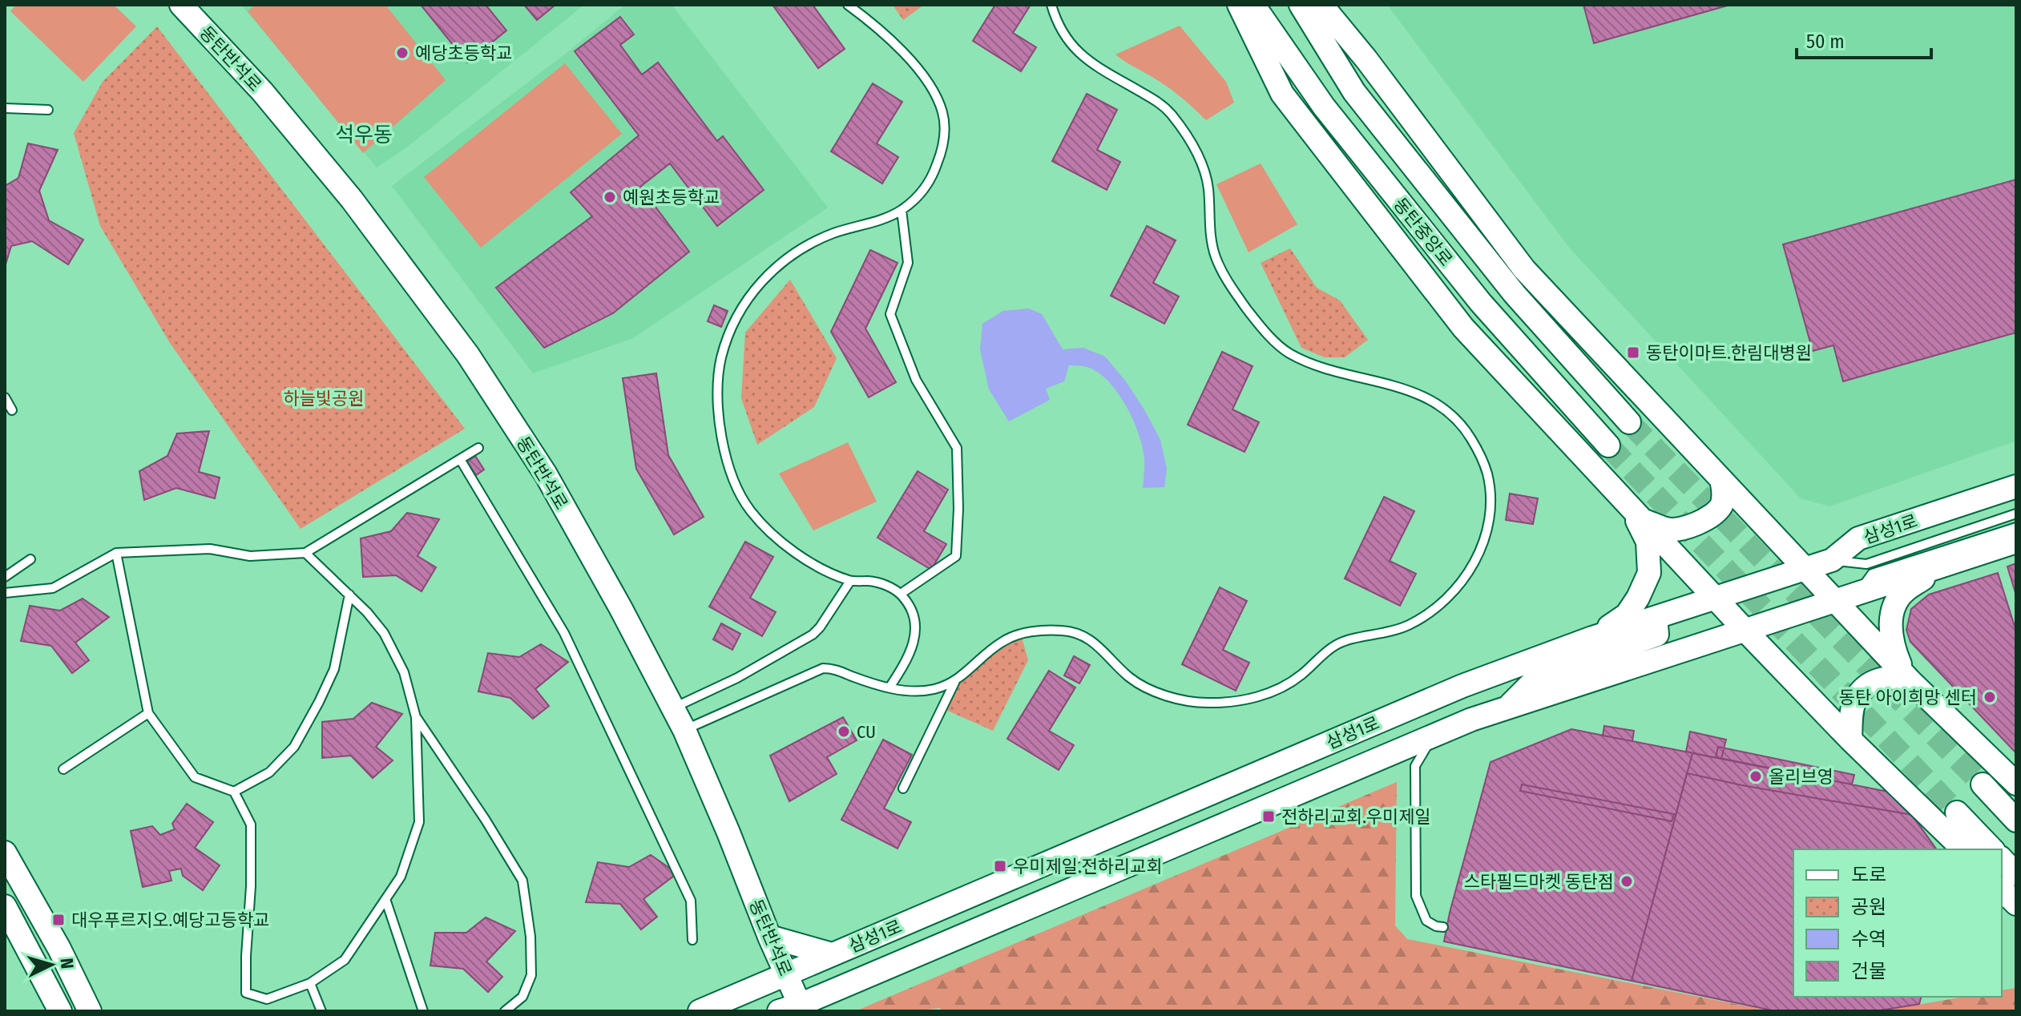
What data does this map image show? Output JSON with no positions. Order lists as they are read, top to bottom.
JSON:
{
  "streets": {
    "street": ["동탄반석로", "동탄중앙로", "삼성1로"]
  },
  "crossings": [
    ["동탄반석로", "삼성1로"]
  ],
  "districts": ["석우동"],
  "parks": ["하늘빛공원"],
  "places": {
    "other": [
      "예당초등학교",
      "예원초등학교",
      "동탄 아이희망 센터",
      "CU",
      "올리브영",
      "스타필드마켓 동탄점"
    ],
    "transit": [
      "동탄이마트.한림대병원",
      "전하리교회.우미제일",
      "우미제일.전하리교회",
      "대우푸르지오.예당고등학교"
    ]
  },
  "legend": [
    "도로",
    "공원",
    "수역",
    "건물"
  ],
  "scale_bar": "50 m",
  "north": "right"
}
